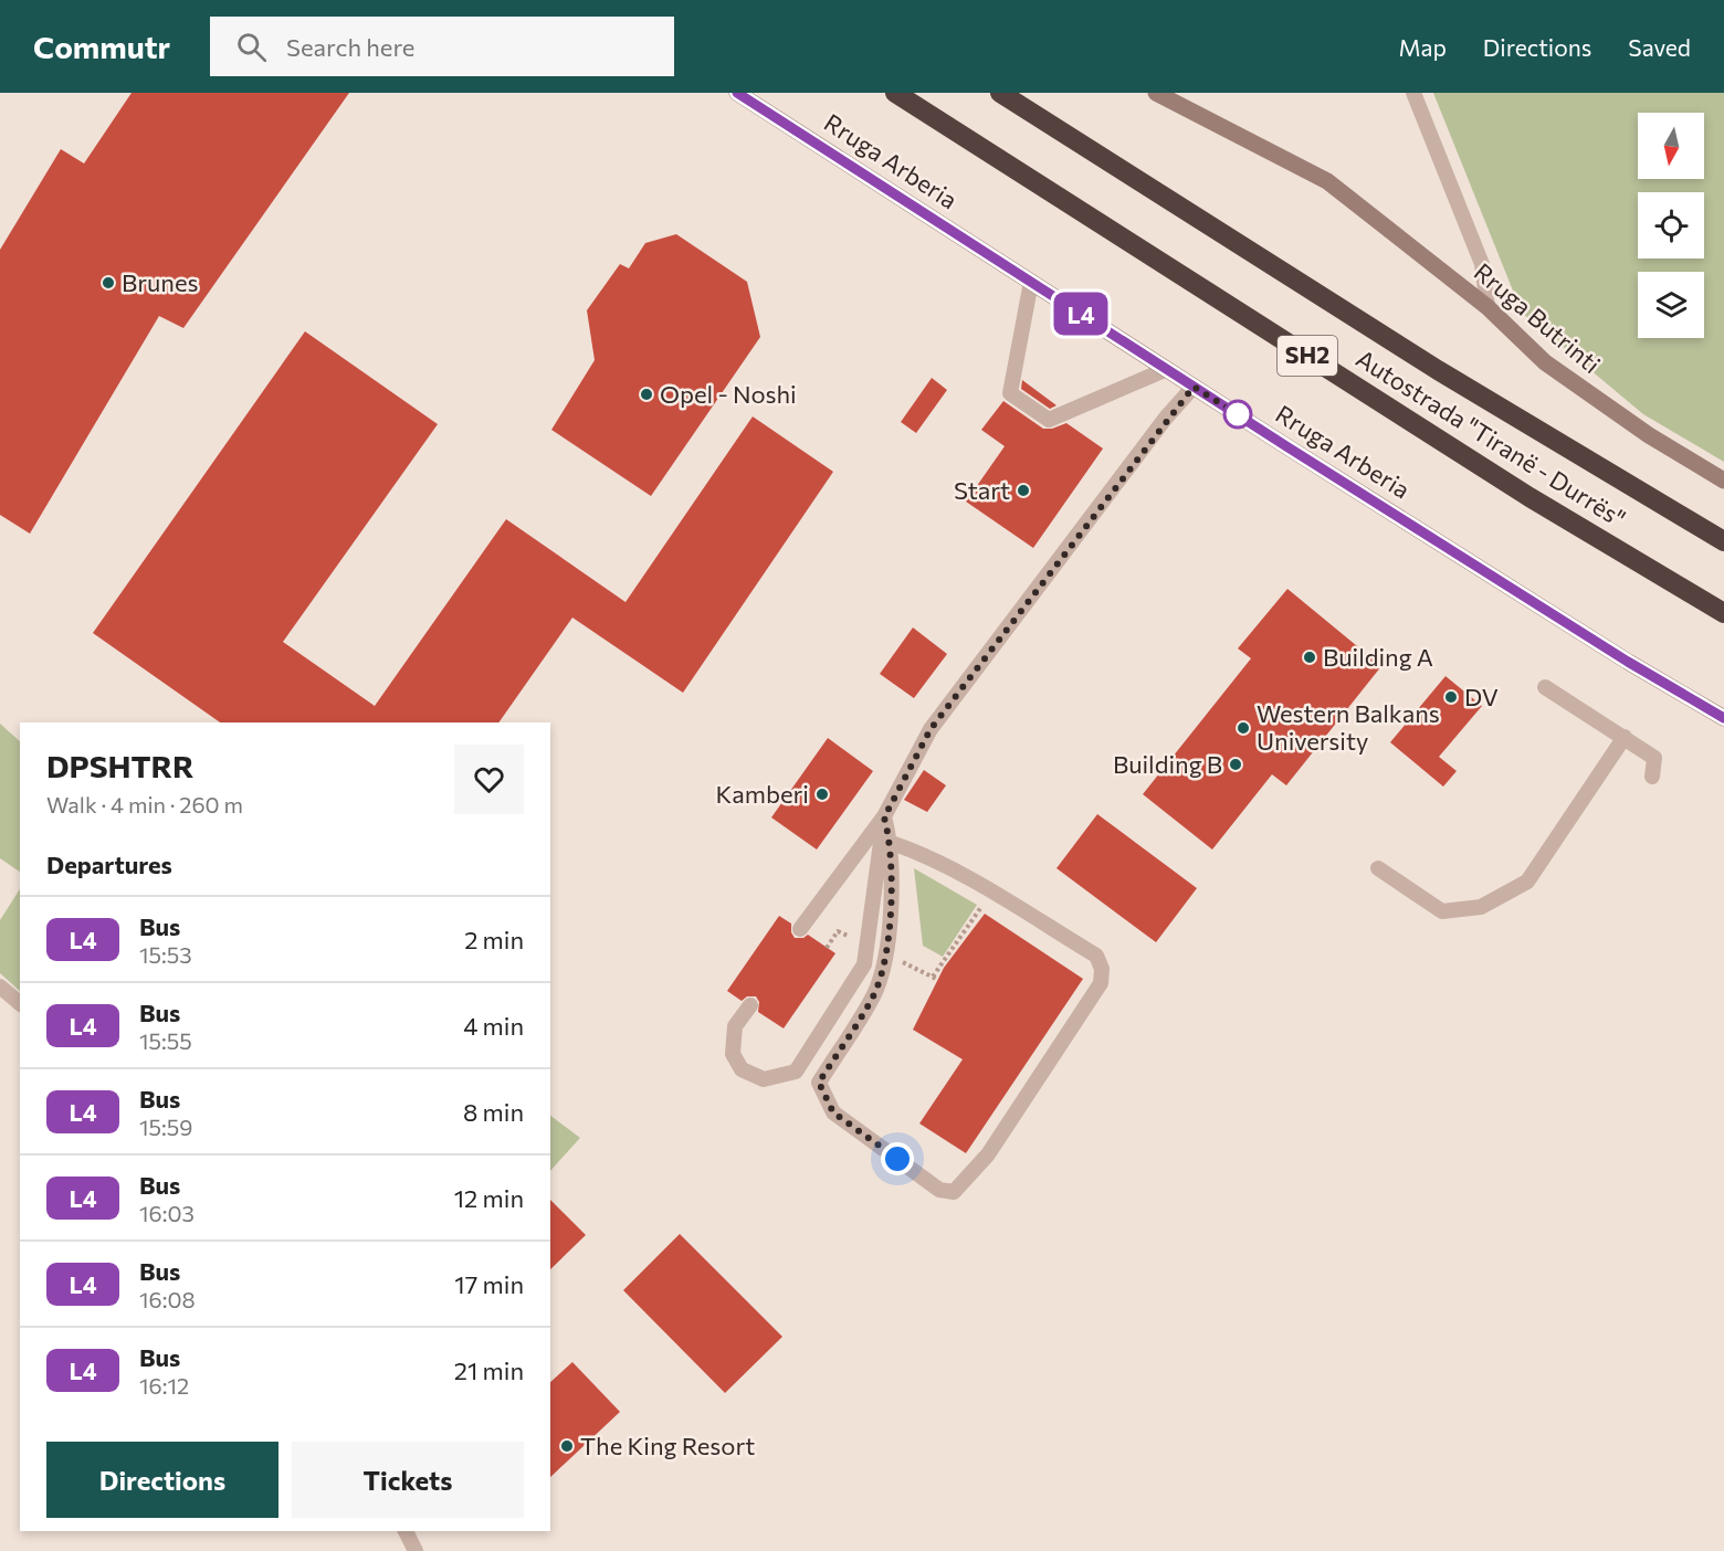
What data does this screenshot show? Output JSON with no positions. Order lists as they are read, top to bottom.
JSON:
{
  "streets": {
    "highway": ["SH2", "Autostrada \"Tiranë - Durrës\""],
    "main road": ["Rruga Arberia", "Rruga Butrinti"]
  },
  "places": [
    "Brunes",
    "Opel - Noshi",
    "Start",
    "Building A",
    "DV",
    "Western Balkans University",
    "Building B",
    "Kamberi",
    "The King Resort"
  ],
  "lines": ["bus line L4"],
  "north": "bottom",
  "page": {
    "header": "Commutr",
    "search": "Search here",
    "nav": ["Map", "Directions", "Saved"],
    "on_map": "L4",
    "heading": [
      ["DPSHTRR", "Walk · 4 min · 260 m"],
      "Departures"
    ],
    "list": [
      {
        "mark": "L4",
        "name": "Bus",
        "note": "15:53",
        "value": "2 min"
      },
      {
        "mark": "L4",
        "name": "Bus",
        "note": "15:55",
        "value": "4 min"
      },
      {
        "mark": "L4",
        "name": "Bus",
        "note": "15:59",
        "value": "8 min"
      },
      {
        "mark": "L4",
        "name": "Bus",
        "note": "16:03",
        "value": "12 min"
      },
      {
        "mark": "L4",
        "name": "Bus",
        "note": "16:08",
        "value": "17 min"
      },
      {
        "mark": "L4",
        "name": "Bus",
        "note": "16:12",
        "value": "21 min"
      }
    ],
    "buttons": ["Directions", "Tickets"]
  }
}
